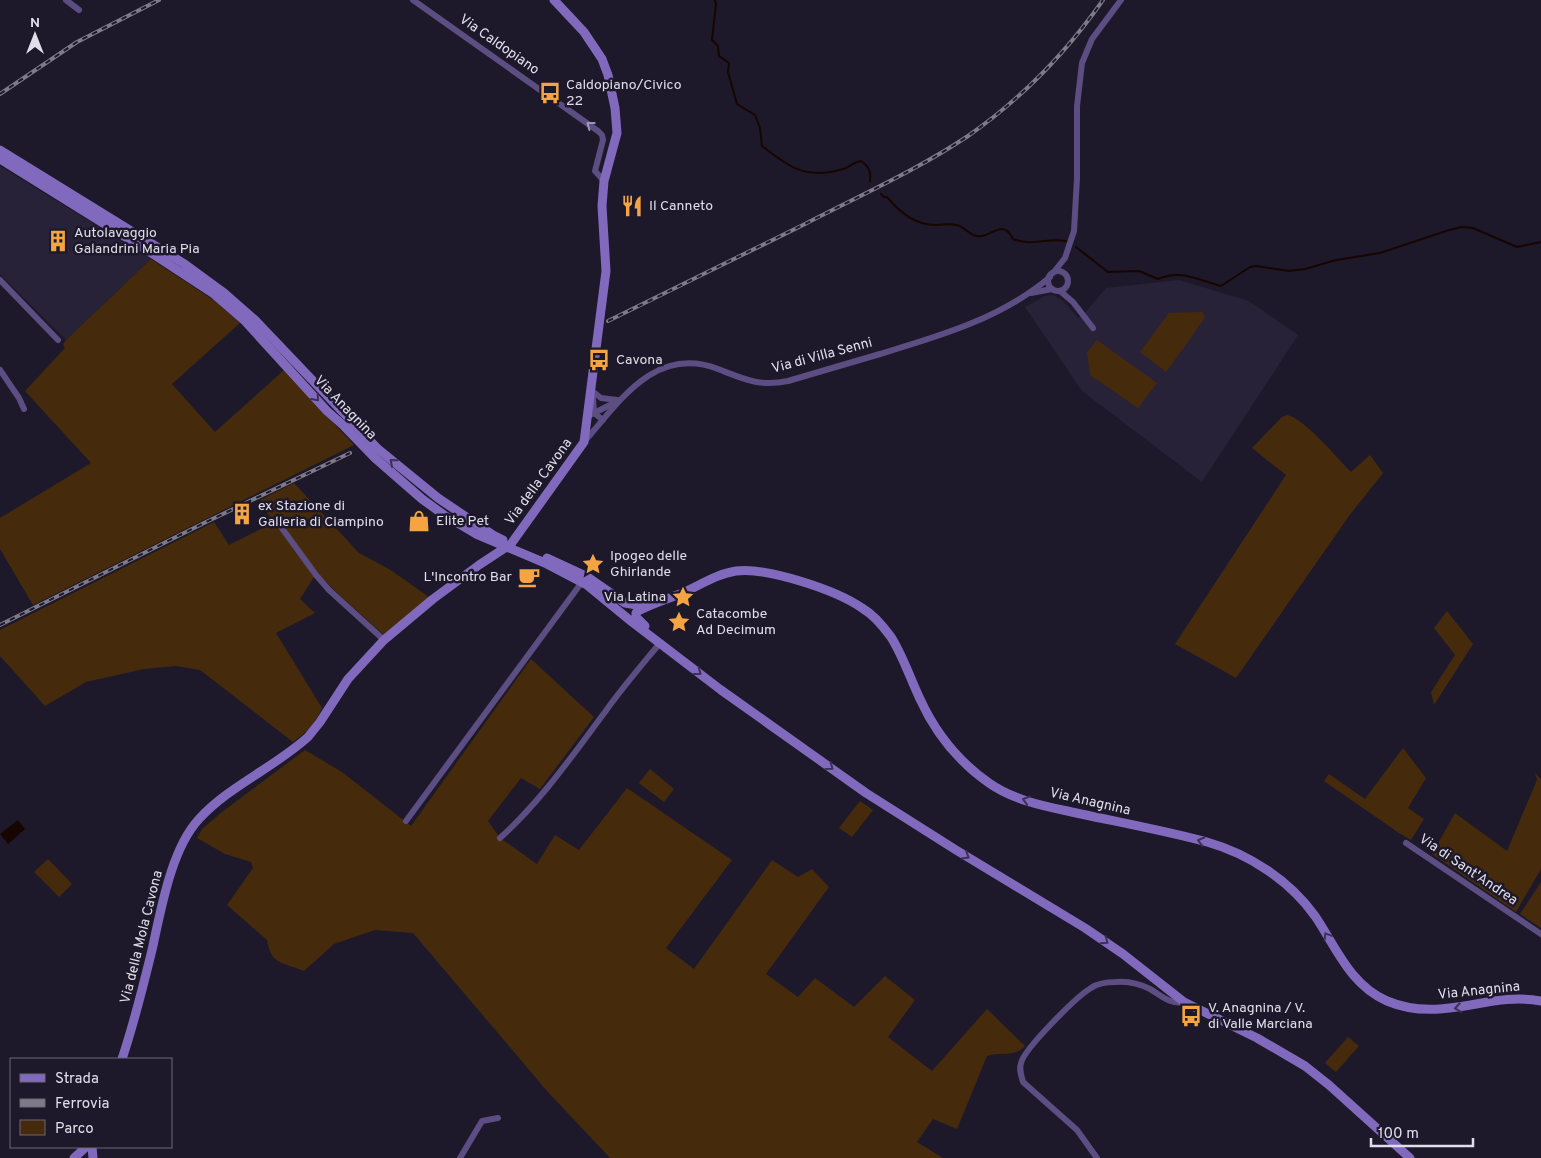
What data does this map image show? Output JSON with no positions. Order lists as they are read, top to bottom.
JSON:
{
  "streets": {
    "main road": ["Via Anagnina", "Via della Cavona", "Via della Mola Cavona"],
    "street": ["Via Caldopiano", "Via di Villa Senni", "Via di Sant'Andrea"]
  },
  "crossings": [
    ["Via Caldopiano", "Via della Cavona"],
    ["Via di Villa Senni", "Via della Cavona"],
    ["Via Anagnina", "Via della Cavona"],
    ["Via Anagnina", "Via della Mola Cavona"],
    ["Via della Cavona", "Via della Mola Cavona"]
  ],
  "one_way": ["Via Caldopiano"],
  "places": {
    "bus stop": ["Caldopiano/Civico 22", "Cavona", "V. Anagnina / V. di Valle Marciana"],
    "restaurant": ["Il Canneto"],
    "building": ["Autolavaggio Galandrini Maria Pia", "ex Stazione di Galleria di Ciampino"],
    "shop": ["Elite Pet"],
    "place": ["Ipogeo delle Ghirlande", "Via Latina", "Catacombe Ad Decimum"],
    "cafe": ["L'Incontro Bar"]
  },
  "legend": ["Strada", "Ferrovia", "Parco"],
  "scale_bar": "100 m",
  "north": "top"
}
